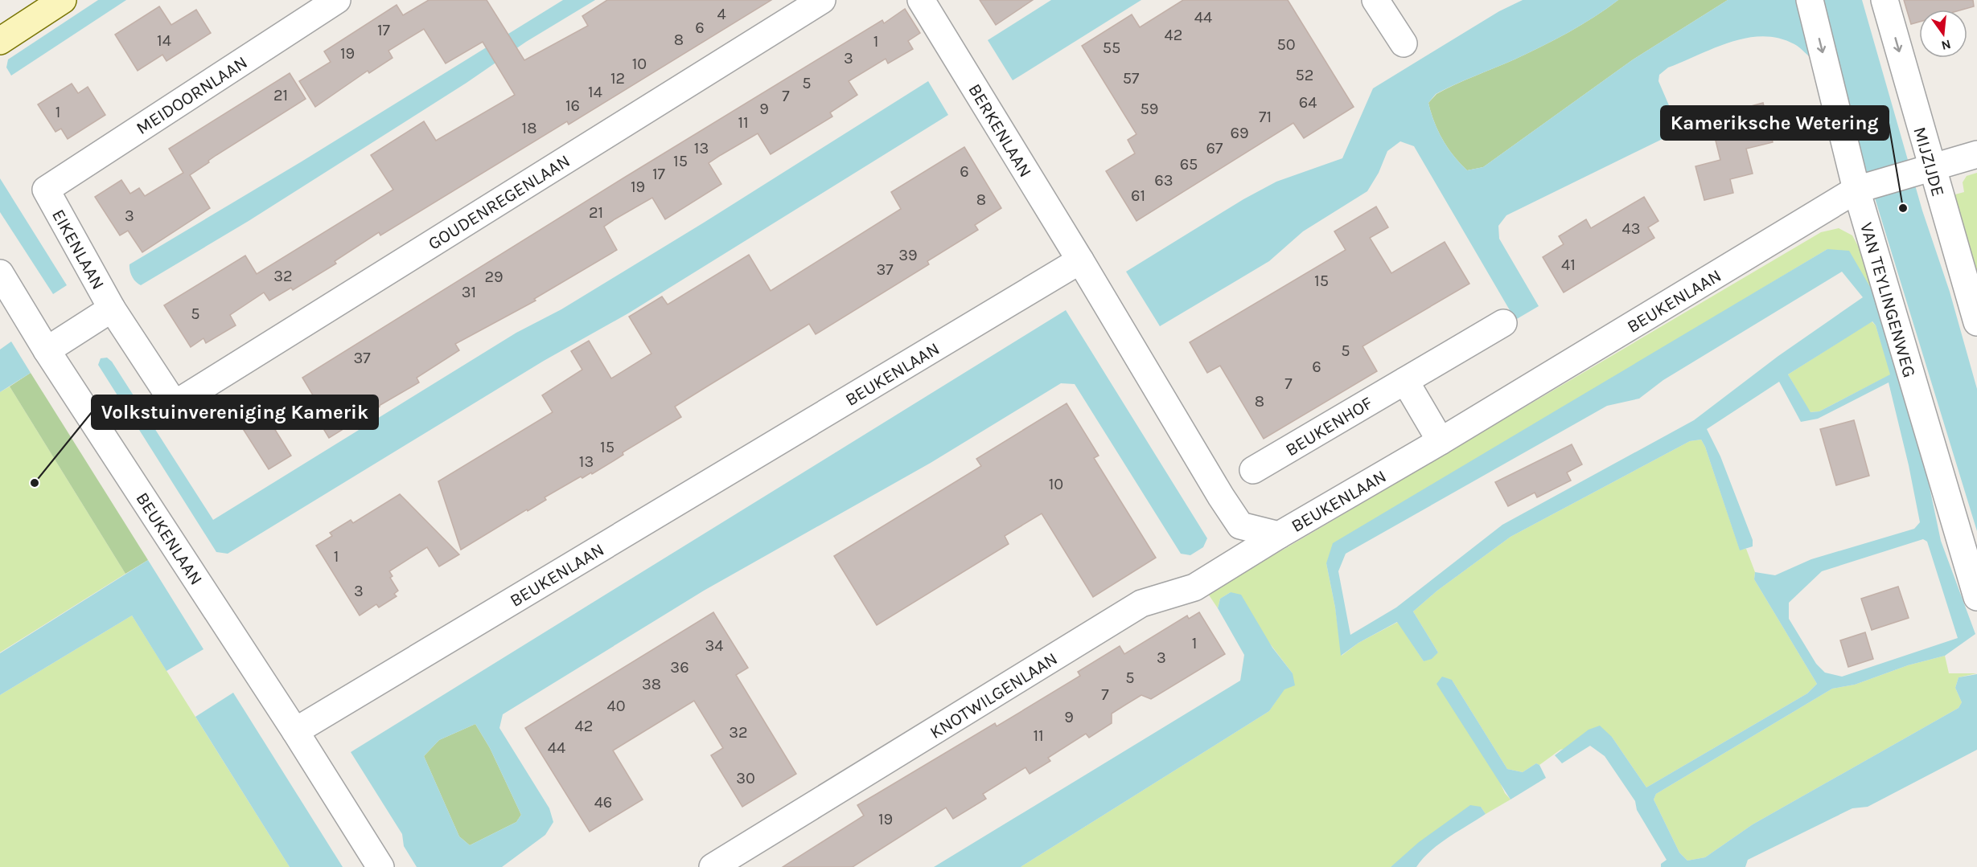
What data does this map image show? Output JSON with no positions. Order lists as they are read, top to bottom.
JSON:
{
  "streets": {
    "street": [
      "MEIDOORNLAAN",
      "BERKENLAAN",
      "MIJZIJDE",
      "GOUDENREGENLAAN",
      "EIKENLAAN",
      "VAN TEYLINGENWEG",
      "BEUKENLAAN",
      "BEUKENHOF",
      "KNOTWILGENLAAN"
    ]
  },
  "crossings": [
    ["MEIDOORNLAAN", "EIKENLAAN"],
    ["BERKENLAAN", "BEUKENLAAN"],
    ["MIJZIJDE", "BEUKENLAAN"],
    ["GOUDENREGENLAAN", "EIKENLAAN"],
    ["EIKENLAAN", "BEUKENLAAN"],
    ["VAN TEYLINGENWEG", "BEUKENLAAN"],
    ["BEUKENLAAN", "KNOTWILGENLAAN"]
  ],
  "one_way": ["MIJZIJDE"],
  "places": ["Kameriksche Wetering", "Volkstuinvereniging Kamerik"],
  "house_numbers": [
    "4",
    "44",
    "6",
    "17",
    "42",
    "8",
    "14",
    "1",
    "50",
    "55",
    "19",
    "3",
    "10",
    "52",
    "12",
    "57",
    "5",
    "14",
    "21",
    "7",
    "64",
    "16",
    "9",
    "59",
    "1",
    "71",
    "11",
    "18",
    "69",
    "13",
    "67",
    "15",
    "65",
    "6",
    "17",
    "63",
    "19",
    "61",
    "8",
    "21",
    "3",
    "43",
    "39",
    "41",
    "37",
    "32",
    "29",
    "15",
    "31",
    "5",
    "5",
    "37",
    "6",
    "7",
    "8",
    "15",
    "13",
    "10",
    "1",
    "3",
    "1",
    "34",
    "3",
    "36",
    "5",
    "38",
    "7",
    "40",
    "9",
    "42",
    "32",
    "11",
    "44",
    "30",
    "46",
    "19"
  ],
  "north": "bottom"
}
